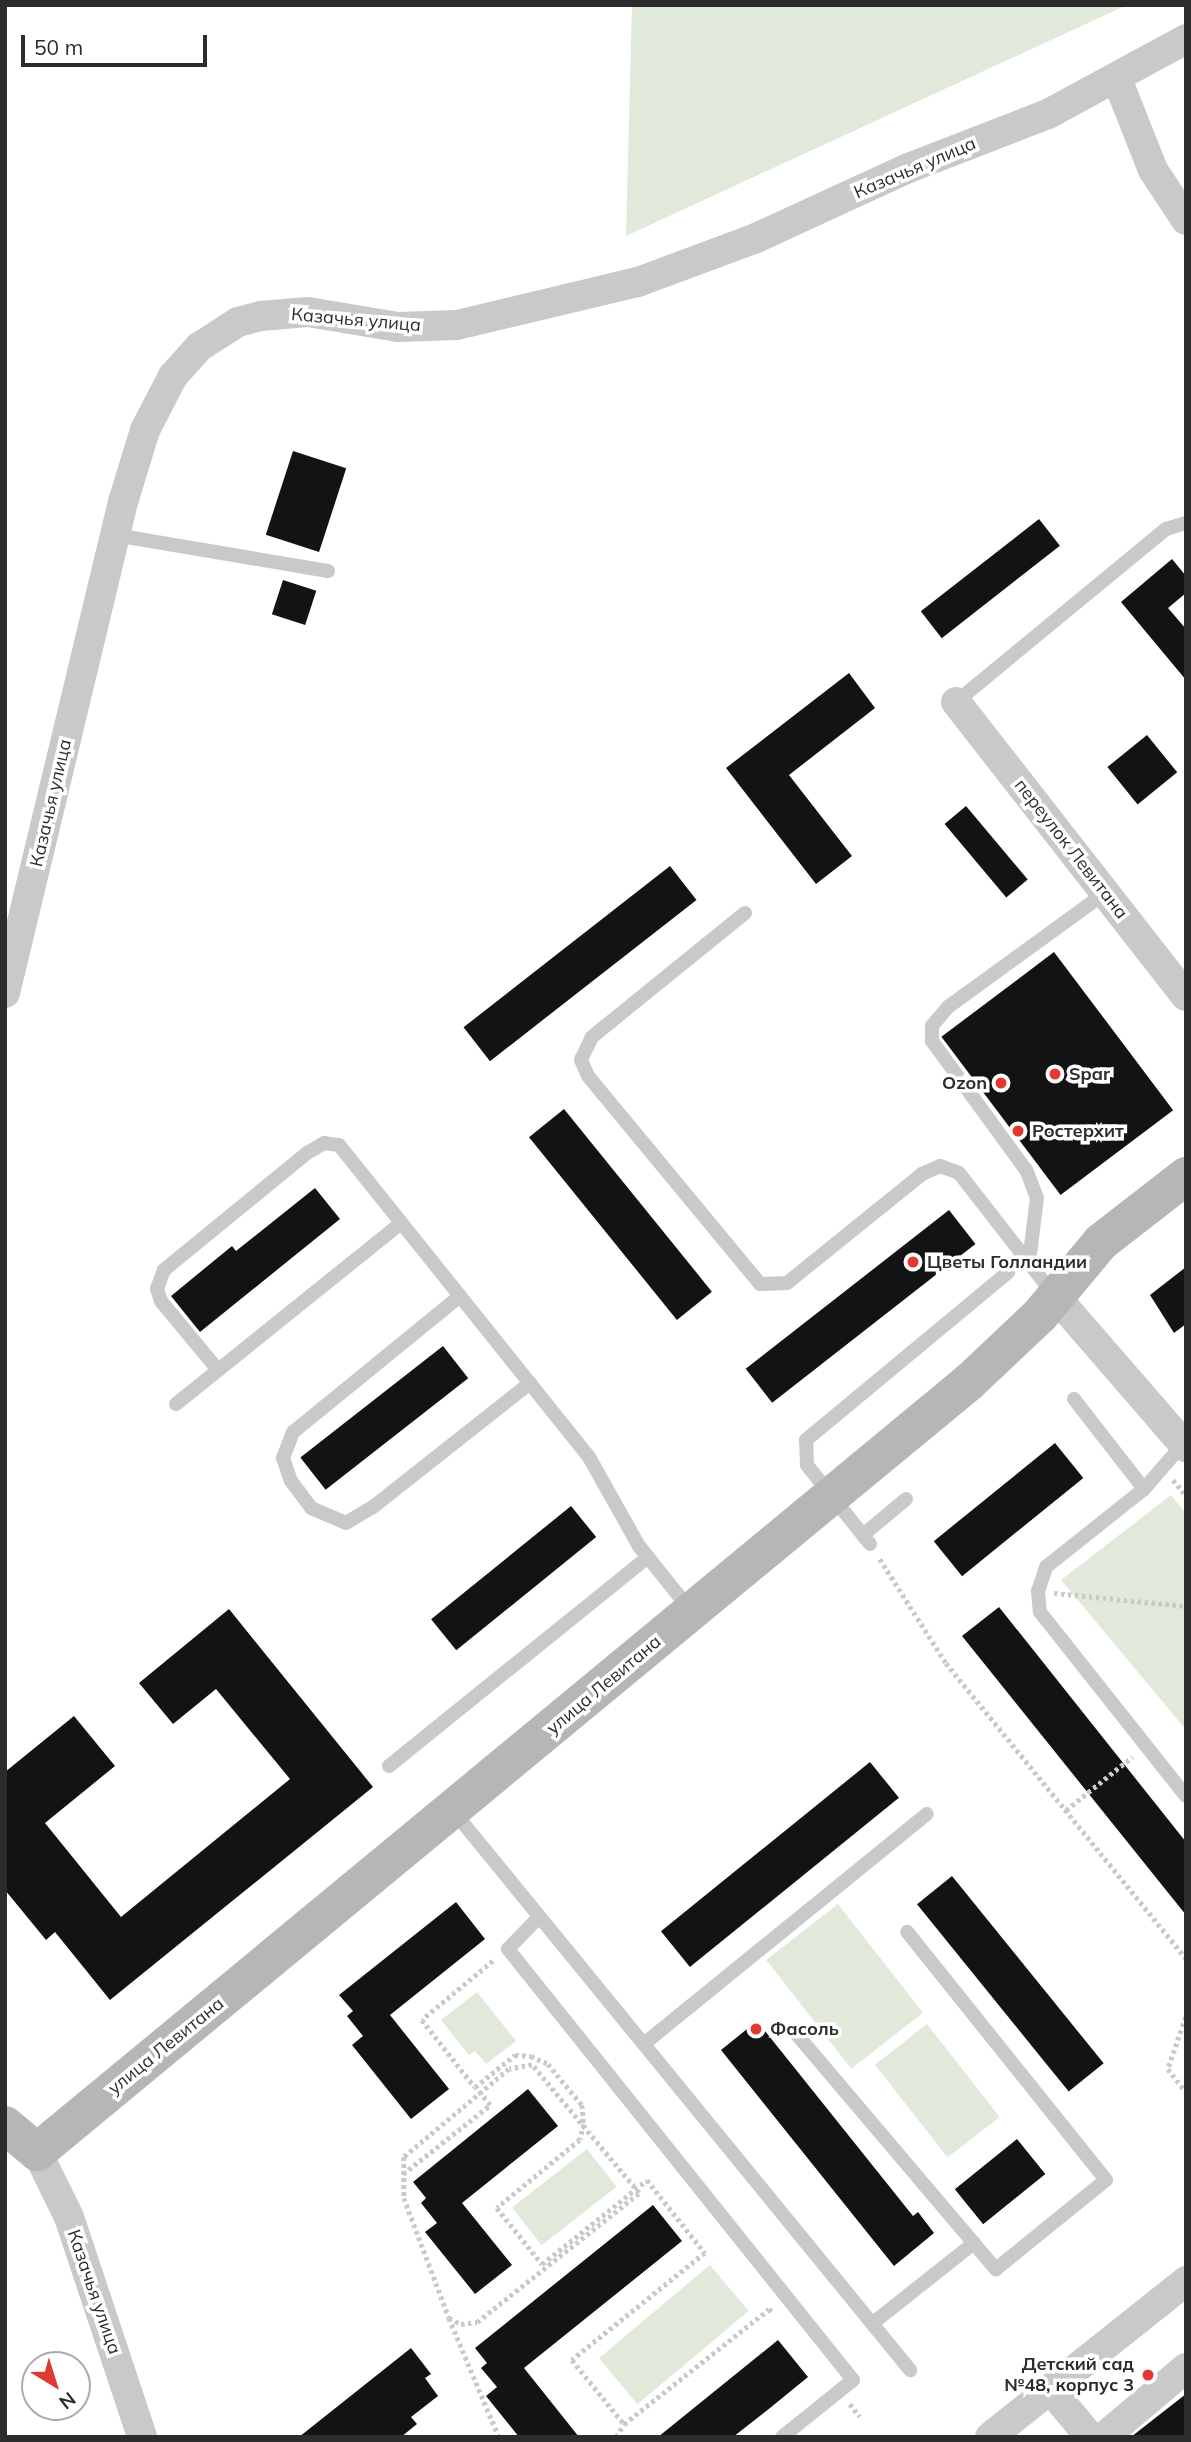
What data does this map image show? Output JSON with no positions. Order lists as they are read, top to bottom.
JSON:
{
  "streets": {
    "street": ["Казачья улица", "переулок Левитана", "улица Левитана"]
  },
  "crossings": [
    ["Казачья улица", "улица Левитана"]
  ],
  "places": [
    "Spar",
    "Ozon",
    "Ростерхит",
    "Цветы Голландии",
    "Фасоль",
    "Детский сад №48, корпус 3"
  ],
  "scale_bar": "50 m",
  "north": "bottom right"
}
